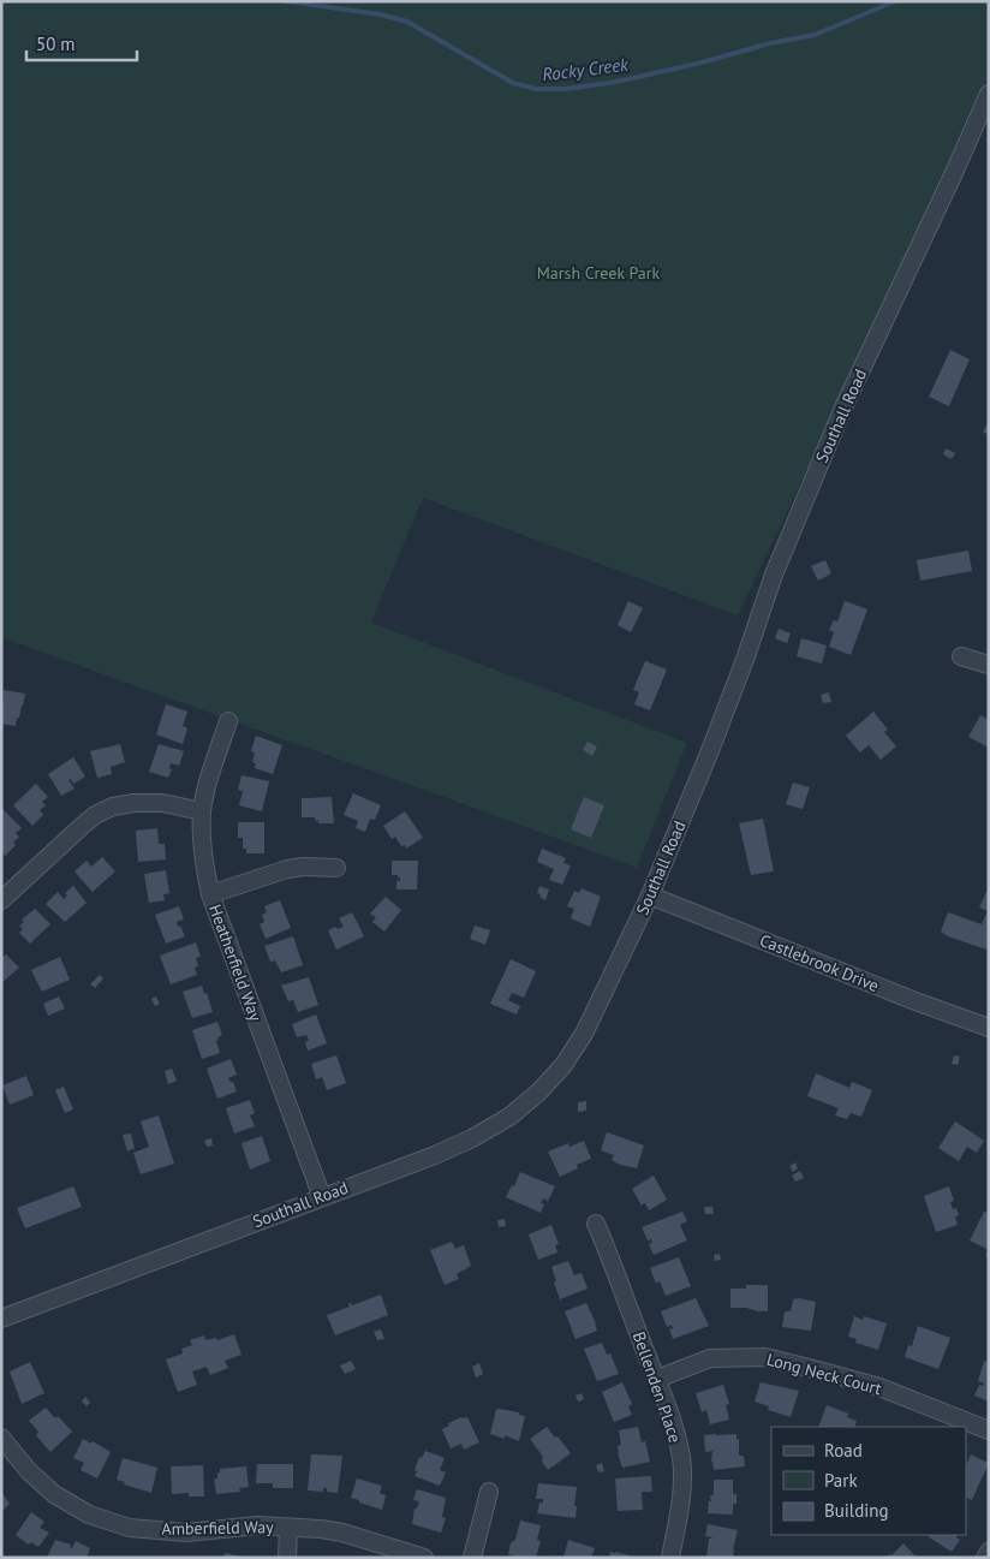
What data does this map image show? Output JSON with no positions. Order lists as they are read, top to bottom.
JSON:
{
  "streets": {
    "street": [
      "Southall Road",
      "Heatherfield Way",
      "Castlebrook Drive",
      "Long Neck Court",
      "Bellenden Place",
      "Amberfield Way"
    ]
  },
  "crossings": [
    ["Southall Road", "Heatherfield Way"],
    ["Southall Road", "Castlebrook Drive"],
    ["Long Neck Court", "Bellenden Place"]
  ],
  "water": ["Rocky Creek"],
  "parks": ["Marsh Creek Park"],
  "legend": ["Road", "Park", "Building"],
  "scale_bar": "50 m"
}
